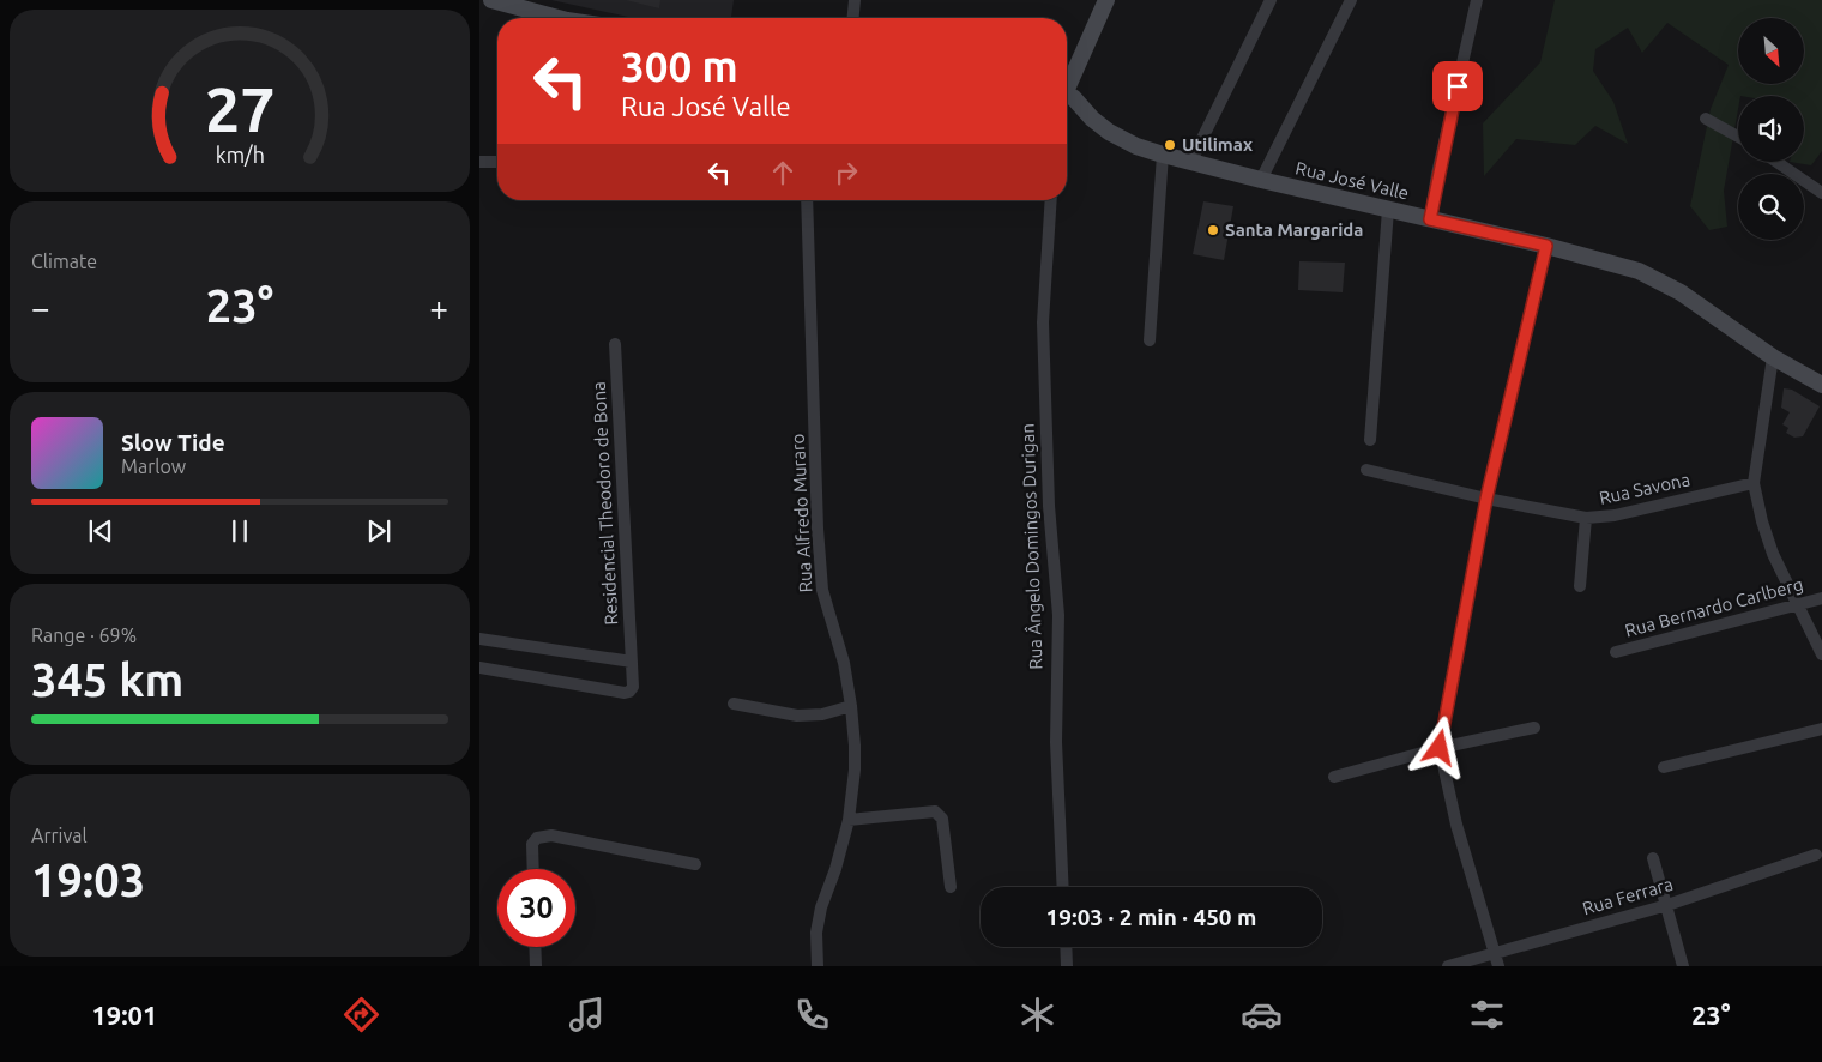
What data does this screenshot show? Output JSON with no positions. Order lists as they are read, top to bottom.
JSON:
{
  "streets": {
    "street": [
      "Rua José Valle",
      "Rua Savona",
      "Residencial Theodoro de Bona",
      "Rua Alfredo Muraro",
      "Rua Ângelo Domingos Durigan",
      "Rua Bernardo Carlberg",
      "Rua Ferrara"
    ]
  },
  "places": ["Utilimax", "Santa Margarida"],
  "north": "bottom right",
  "page": {
    "turn": ["300 m", "Rua José Valle"],
    "tile": [
      "Climate",
      ["Range · 69%", "345 km"],
      ["Arrival", "19:03"]
    ],
    "heat": ["−", "23°", "+"],
    "song": ["Slow Tide", "Marlow"],
    "limit": "30",
    "trip": "19:03 · 2 min · 450 m",
    "tabs": ["19:01", "23°"],
    "gauge": ["27", "km/h"]
  }
}
